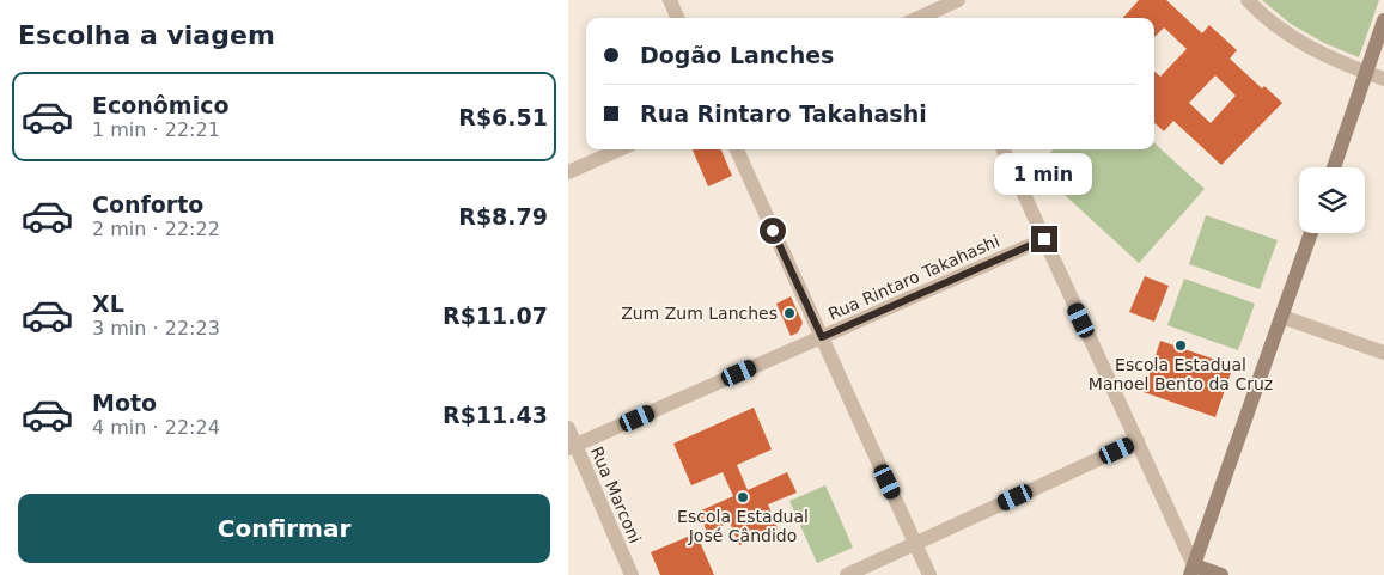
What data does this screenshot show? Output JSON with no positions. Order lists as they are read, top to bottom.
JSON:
{
  "streets": {
    "street": ["Rua Rintaro Takahashi", "Rua Marconi"]
  },
  "crossings": [
    ["Rua Rintaro Takahashi", "Rua Marconi"]
  ],
  "places": ["Zum Zum Lanches", "Escola Estadual Manoel Bento da Cruz", "Escola Estadual José Cândido"],
  "page": {
    "heading": "Escolha a viagem",
    "banner": ["Dogão Lanches", "Rua Rintaro Takahashi"],
    "list": [
      {
        "name": "Econômico",
        "note": "1 min · 22:21",
        "value": "R$6.51"
      },
      {
        "name": "Conforto",
        "note": "2 min · 22:22",
        "value": "R$8.79"
      },
      {
        "name": "XL",
        "note": "3 min · 22:23",
        "value": "R$11.07"
      },
      {
        "name": "Moto",
        "note": "4 min · 22:24",
        "value": "R$11.43"
      }
    ],
    "bubble": "1 min",
    "buttons": "Confirmar"
  }
}
